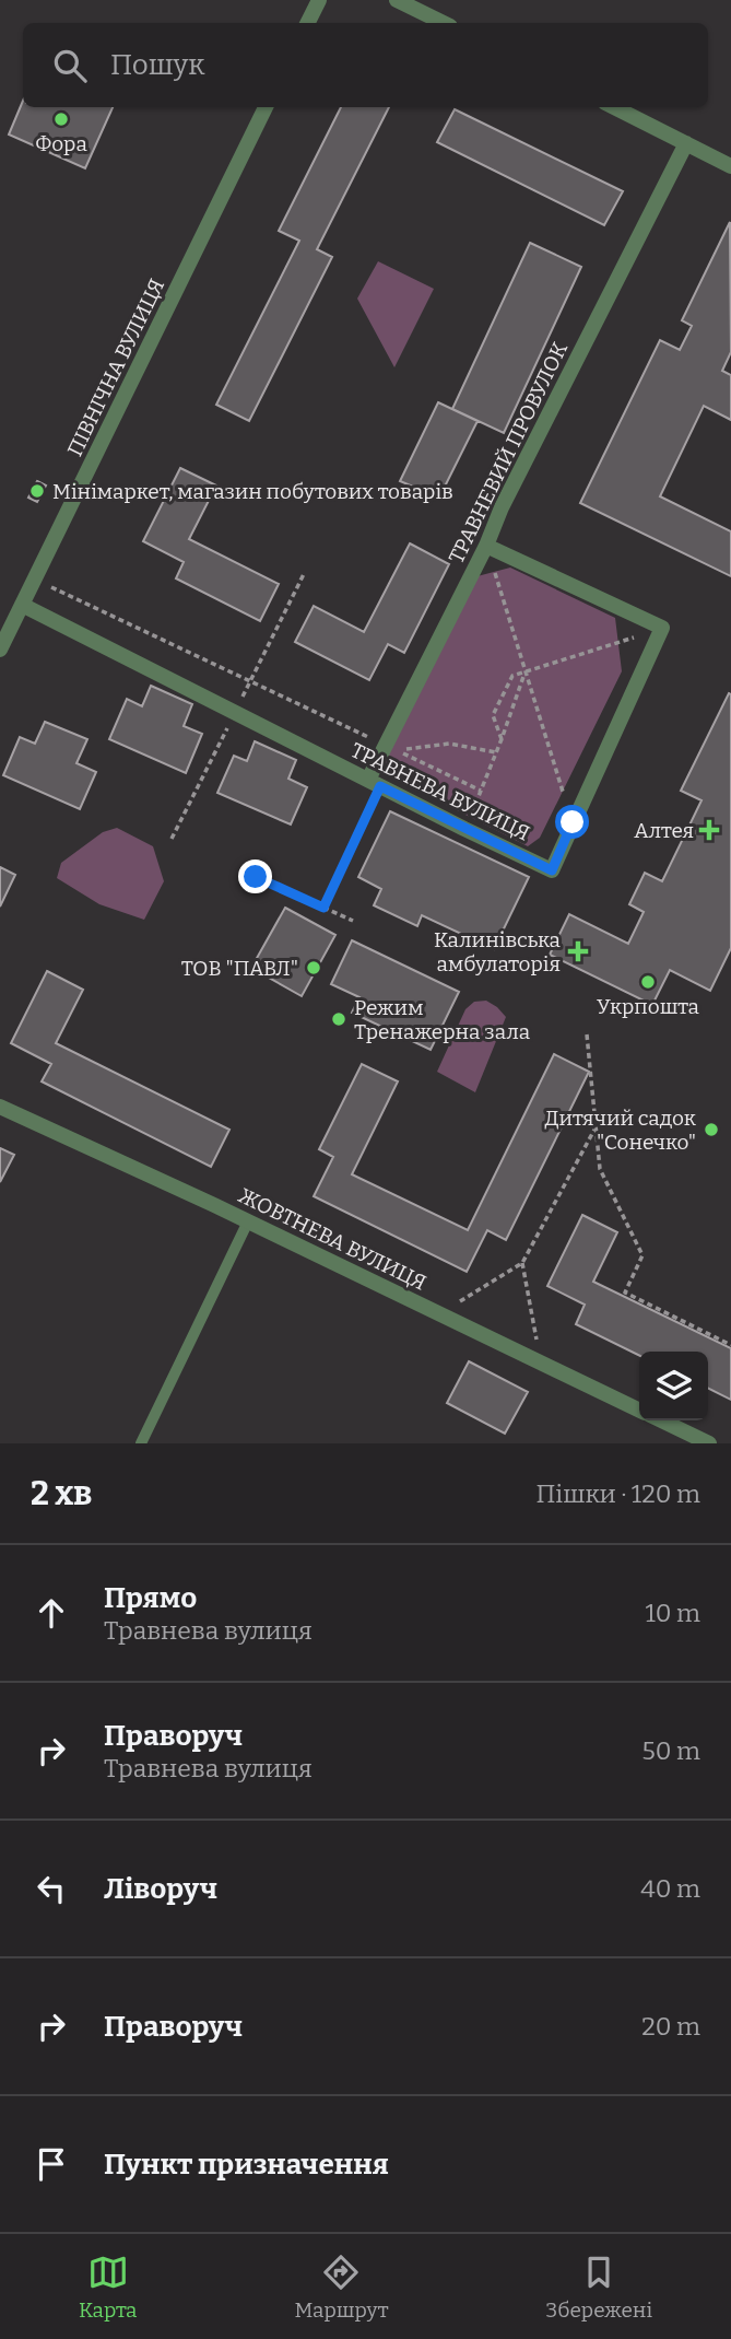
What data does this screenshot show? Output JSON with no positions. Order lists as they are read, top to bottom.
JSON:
{
  "streets": {
    "street": [
      "ПІВНІЧНА ВУЛИЦЯ",
      "ТРАВНЕВИЙ ПРОВУЛОК",
      "ТРАВНЕВА ВУЛИЦЯ",
      "ЖОВТНЕВА ВУЛИЦЯ"
    ]
  },
  "crossings": [
    ["ПІВНІЧНА ВУЛИЦЯ", "ТРАВНЕВА ВУЛИЦЯ"],
    ["ТРАВНЕВИЙ ПРОВУЛОК", "ТРАВНЕВА ВУЛИЦЯ"]
  ],
  "places": {
    "other": [
      "Фора",
      "Мінімаркет, магазин побутових товарів",
      "ТОВ \"ПАВЛ\"",
      "Укрпошта",
      "Режим Тренажерна зала",
      "Дитячий садок \"Сонечко\""
    ],
    "health": ["Алтея", "Калинівська амбулаторія"]
  },
  "page": {
    "search": "Пошук",
    "heading": ["2 хв", "Пішки · 120 m"],
    "list": [
      ["Прямо", "Травнева вулиця", "10 m"],
      ["Праворуч", "Травнева вулиця", "50 m"],
      ["Ліворуч", "40 m"],
      ["Праворуч", "20 m"],
      "Пункт призначення"
    ],
    "nav": ["Карта", "Маршрут", "Збережені"]
  }
}
